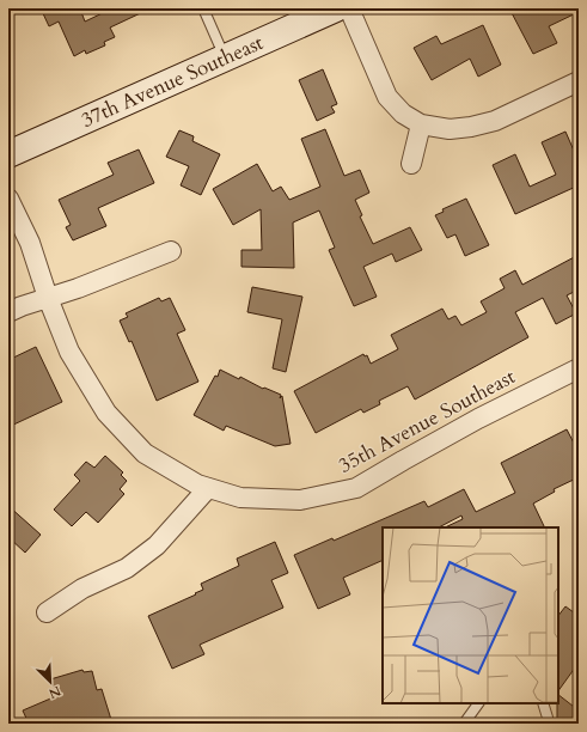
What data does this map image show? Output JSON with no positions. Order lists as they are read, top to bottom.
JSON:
{
  "streets": {
    "street": ["37th Avenue Southeast", "35th Avenue Southeast"]
  },
  "north": "bottom right"
}
